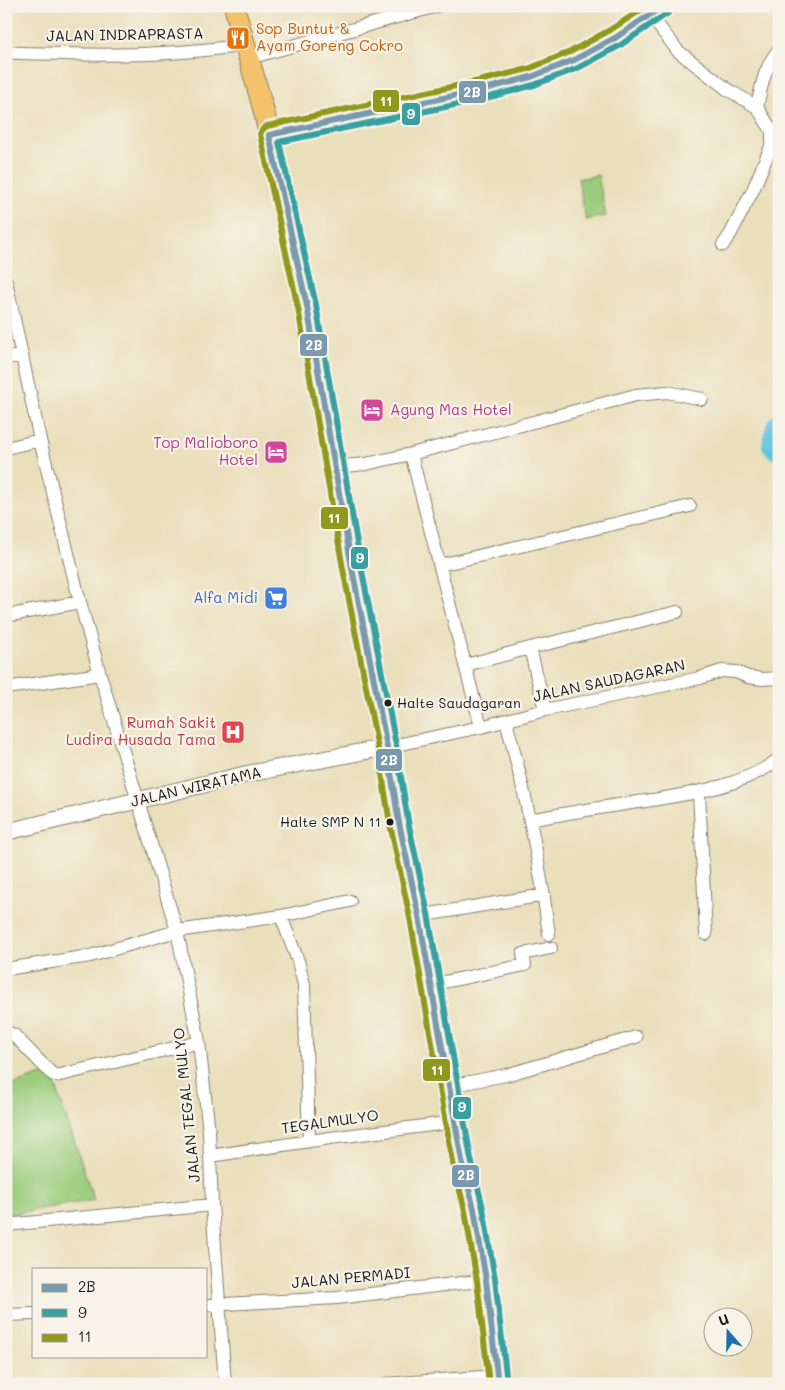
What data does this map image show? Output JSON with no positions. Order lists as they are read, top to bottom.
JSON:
{
  "streets": {
    "street": [
      "JALAN INDRAPRASTA",
      "JALAN SAUDAGARAN",
      "JALAN WIRATAMA",
      "JALAN TEGAL MULYO",
      "TEGALMULYO",
      "JALAN PERMADI"
    ]
  },
  "crossings": [
    ["JALAN SAUDAGARAN", "JALAN WIRATAMA"],
    ["JALAN WIRATAMA", "JALAN TEGAL MULYO"],
    ["JALAN TEGAL MULYO", "TEGALMULYO"],
    ["JALAN TEGAL MULYO", "JALAN PERMADI"]
  ],
  "places": {
    "restaurant": ["Sop Buntut & Ayam Goreng Cokro"],
    "hotel": ["Agung Mas Hotel", "Top Malioboro Hotel"],
    "supermarket": ["Alfa Midi"],
    "other": ["Halte Saudagaran", "Halte SMP N 11"],
    "hospital": ["Rumah Sakit Ludira Husada Tama"]
  },
  "lines": ["transit line 2B", "transit line 11", "transit line 9"],
  "legend": ["2B", "9", "11"],
  "north": "top"
}
